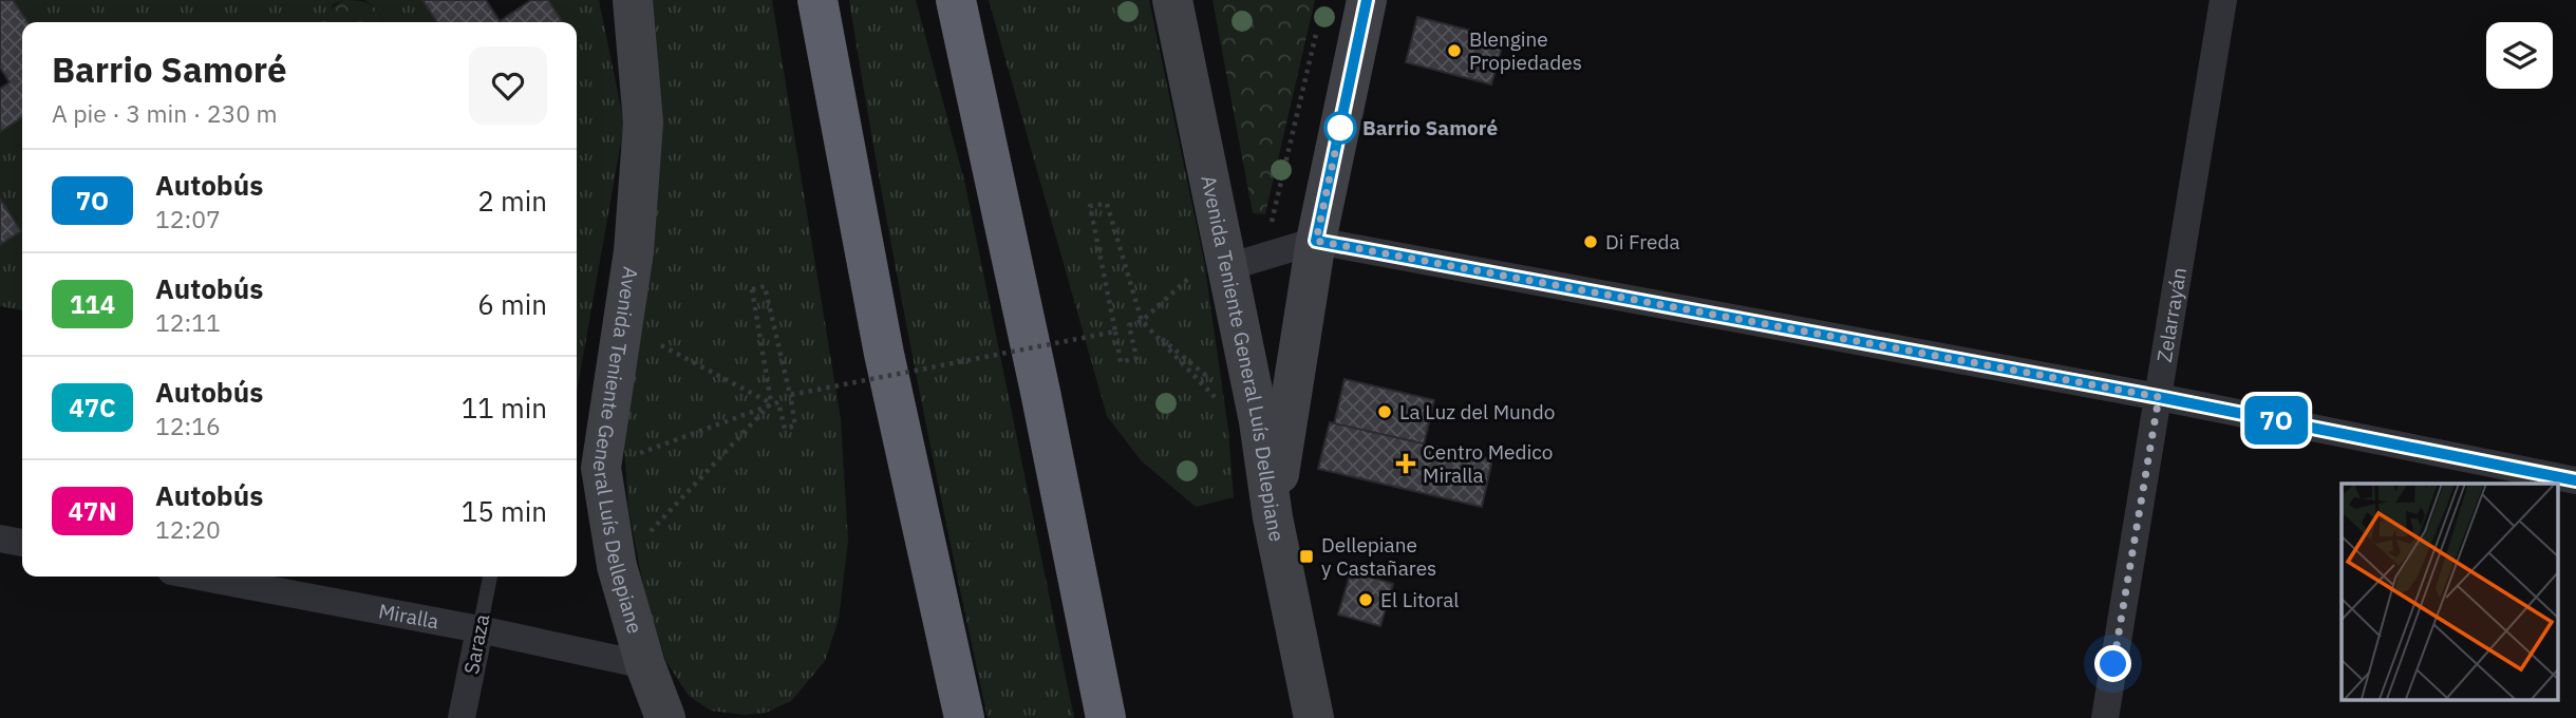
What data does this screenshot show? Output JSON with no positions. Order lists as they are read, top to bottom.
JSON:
{
  "streets": {
    "street": [
      "Zelarrayán",
      "Avenida Teniente General Luís Dellepiane",
      "Miralla",
      "Saraza"
    ]
  },
  "crossings": [
    ["Avenida Teniente General Luís Dellepiane", "Miralla"],
    ["Miralla", "Saraza"]
  ],
  "places": {
    "other": [
      "Blengine Propiedades",
      "Barrio Samoré",
      "Di Freda",
      "La Luz del Mundo",
      "El Litoral"
    ],
    "health": ["Centro Medico Miralla"],
    "transit": ["Dellepiane y Castañares"]
  },
  "lines": ["bus line 7O"],
  "page": {
    "on_map": "7O",
    "heading": ["Barrio Samoré", "A pie · 3 min · 230 m"],
    "list": [
      {
        "mark": "7O",
        "name": "Autobús",
        "note": "12:07",
        "value": "2 min"
      },
      {
        "mark": "114",
        "name": "Autobús",
        "note": "12:11",
        "value": "6 min"
      },
      {
        "mark": "47C",
        "name": "Autobús",
        "note": "12:16",
        "value": "11 min"
      },
      {
        "mark": "47N",
        "name": "Autobús",
        "note": "12:20",
        "value": "15 min"
      }
    ]
  }
}
